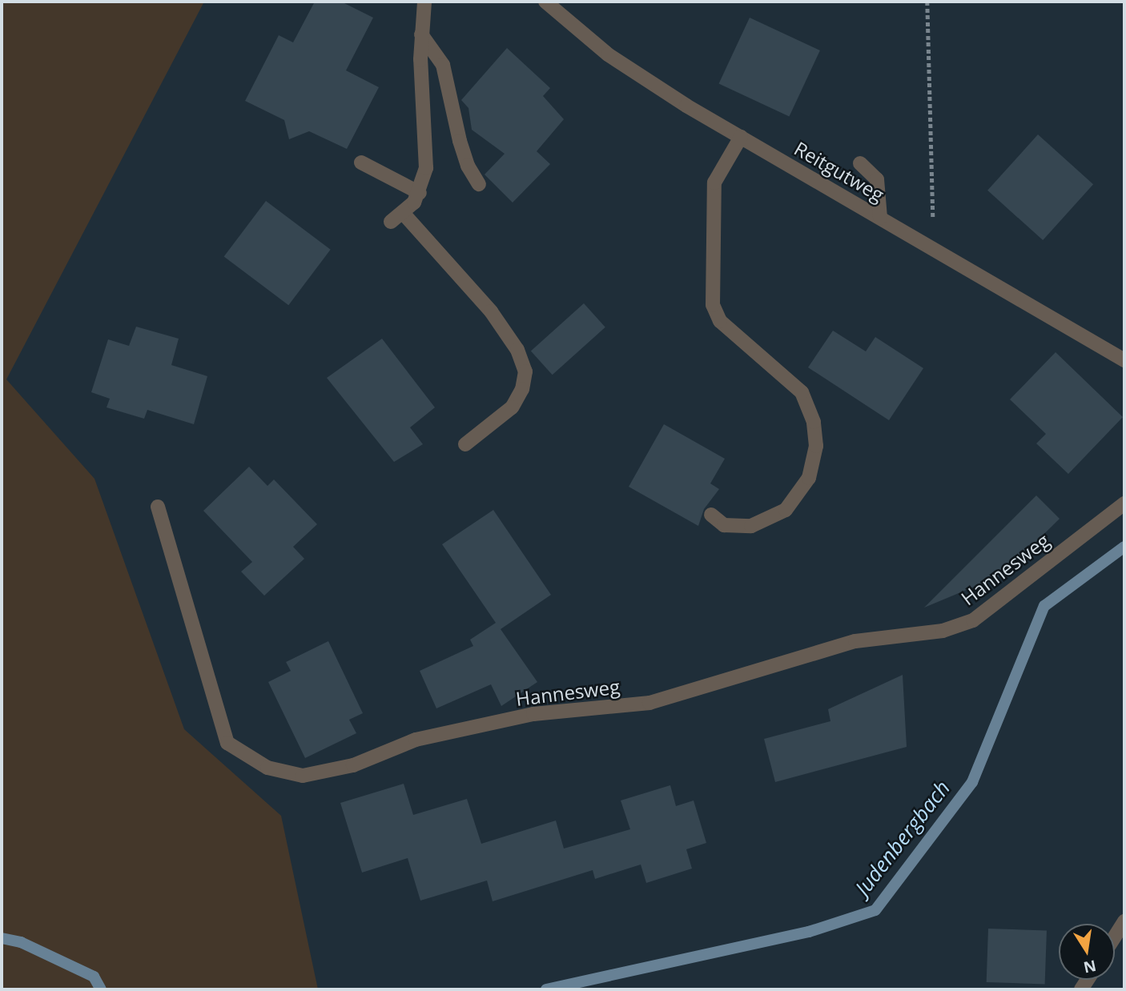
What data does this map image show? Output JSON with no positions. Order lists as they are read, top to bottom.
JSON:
{
  "streets": {
    "street": ["Reitgutweg", "Hannesweg"]
  },
  "water": ["Judenbergbach"],
  "north": "bottom"
}
